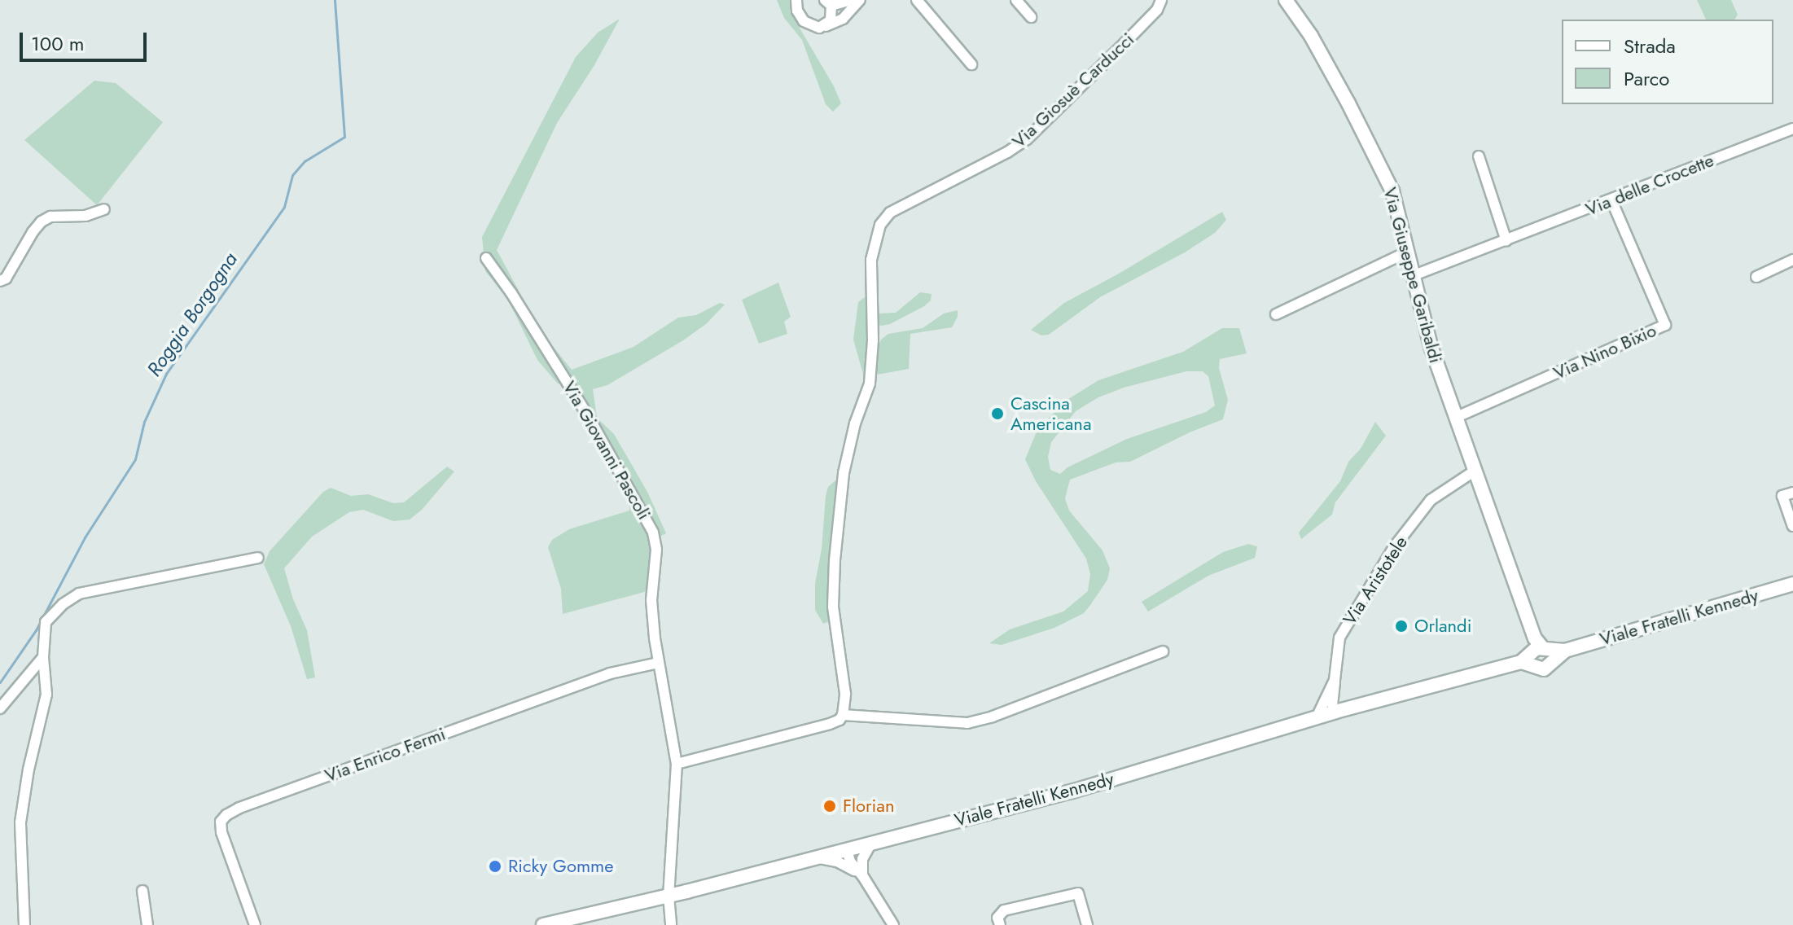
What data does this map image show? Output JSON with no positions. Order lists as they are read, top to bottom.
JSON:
{
  "streets": {
    "street": [
      "Via Giosuè Carducci",
      "Via delle Crocette",
      "Via Giuseppe Garibaldi",
      "Via Nino Bixio",
      "Via Giovanni Pascoli",
      "Via Aristotele",
      "Viale Fratelli Kennedy",
      "Via Enrico Fermi"
    ]
  },
  "crossings": [
    ["Via delle Crocette", "Via Giuseppe Garibaldi"],
    ["Via delle Crocette", "Via Nino Bixio"],
    ["Via Giuseppe Garibaldi", "Via Nino Bixio"],
    ["Via Giuseppe Garibaldi", "Via Aristotele"],
    ["Via Giuseppe Garibaldi", "Viale Fratelli Kennedy"],
    ["Via Giovanni Pascoli", "Viale Fratelli Kennedy"],
    ["Via Giovanni Pascoli", "Via Enrico Fermi"],
    ["Via Aristotele", "Viale Fratelli Kennedy"]
  ],
  "water": ["Roggia Borgogna"],
  "places": [
    "Cascina Americana",
    "Orlandi",
    "Florian",
    "Ricky Gomme"
  ],
  "legend": ["Strada", "Parco"],
  "scale_bar": "100 m"
}
